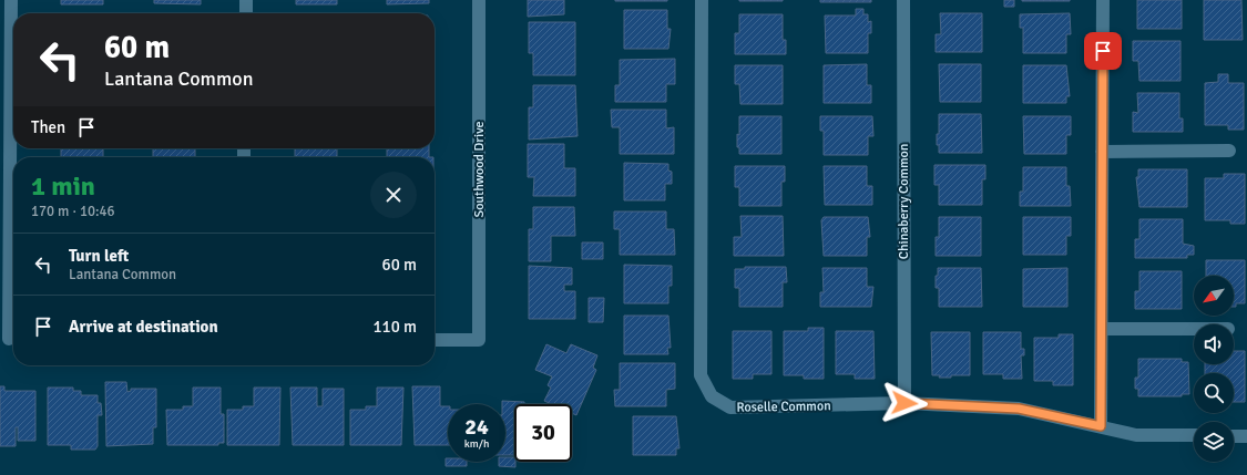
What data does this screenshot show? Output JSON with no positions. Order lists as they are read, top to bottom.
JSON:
{
  "streets": {
    "street": ["Southwood Drive", "Chinaberry Common", "Roselle Common"]
  },
  "crossings": [
    ["Chinaberry Common", "Roselle Common"]
  ],
  "north": "bottom left",
  "page": {
    "turn": ["60 m", "Lantana Common"],
    "then": "Then",
    "heading": ["1 min", "170 m · 10:46"],
    "list": [
      {
        "name": "Turn left",
        "note": "Lantana Common",
        "value": "60 m"
      },
      {
        "name": "Arrive at destination",
        "value": "110 m"
      }
    ],
    "speed": "24 km/h",
    "limit": "30"
  }
}
